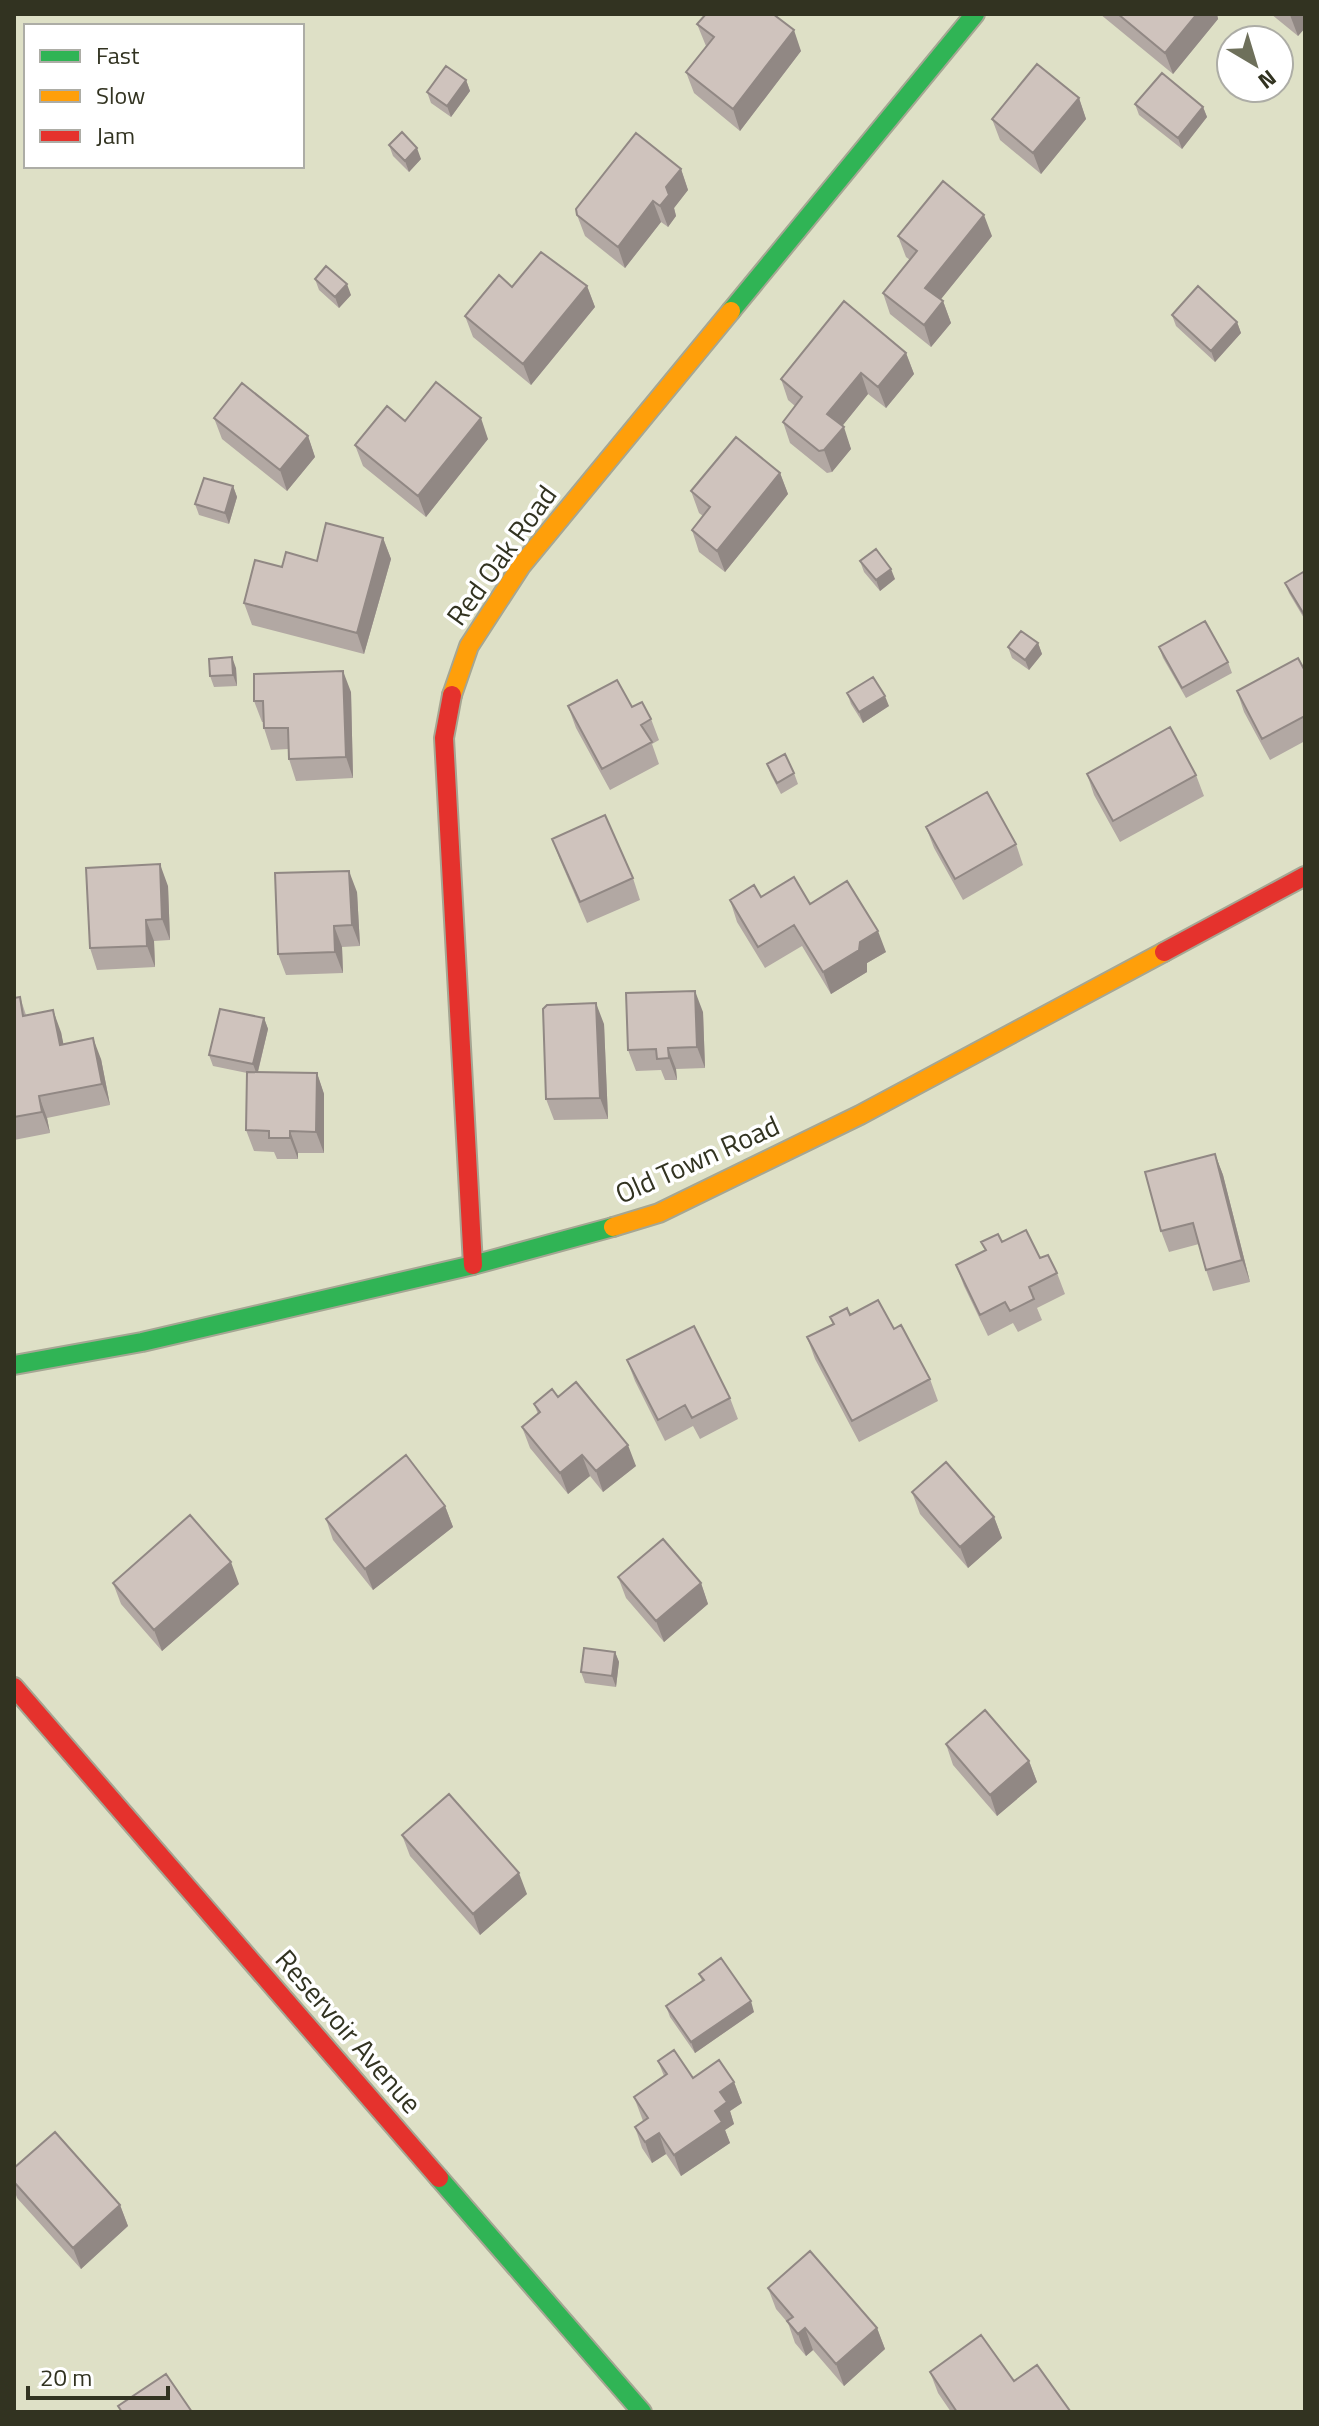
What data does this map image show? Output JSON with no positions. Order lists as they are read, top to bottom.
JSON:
{
  "streets": {
    "main road": ["Red Oak Road", "Old Town Road", "Reservoir Avenue"]
  },
  "crossings": [
    ["Red Oak Road", "Old Town Road"]
  ],
  "legend": ["Fast", "Slow", "Jam"],
  "scale_bar": "20 m",
  "north": "bottom right"
}
